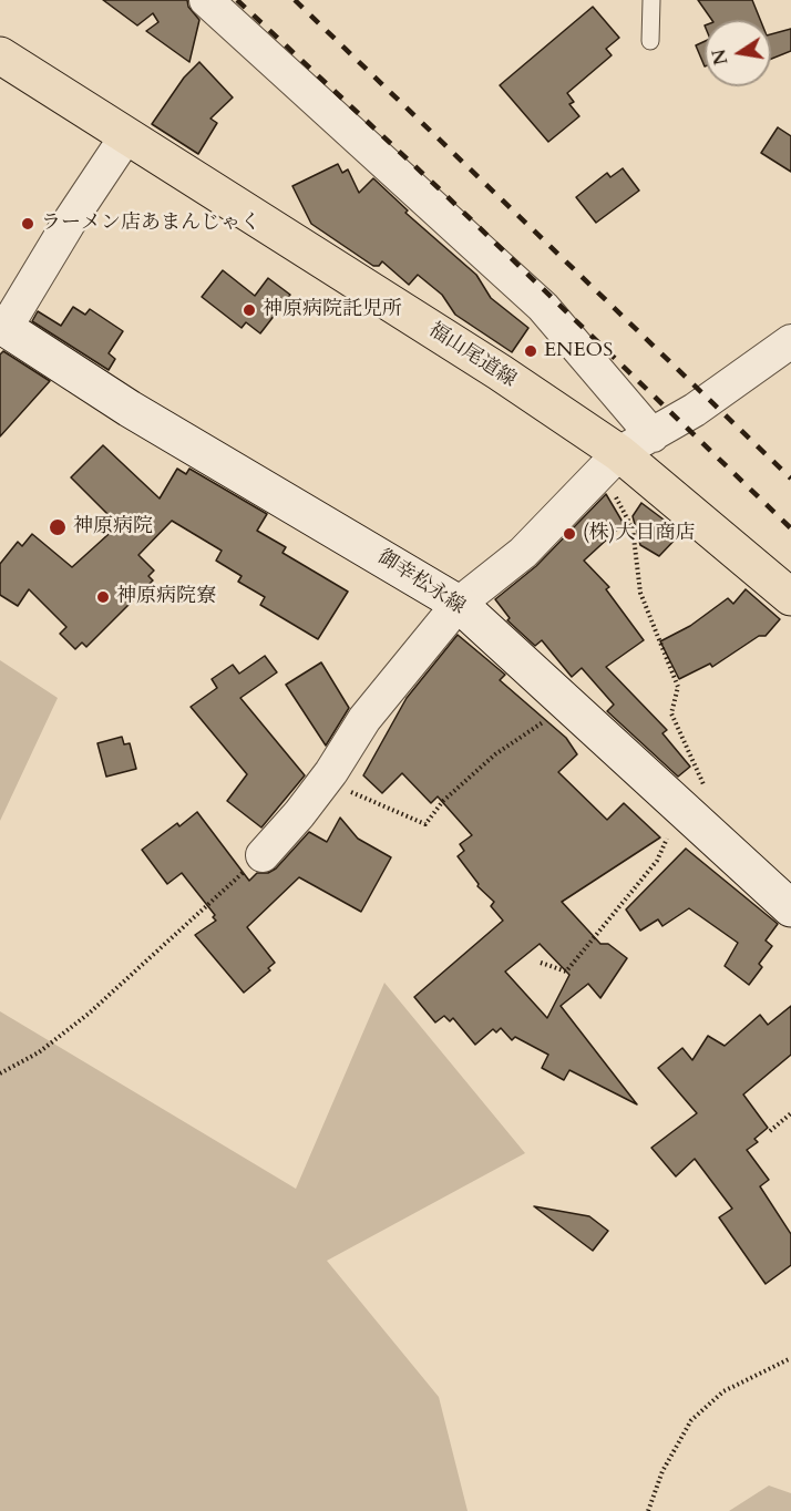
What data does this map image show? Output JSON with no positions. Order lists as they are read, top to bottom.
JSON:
{
  "streets": {
    "main road": ["福山尾道線", "御幸松永線"]
  },
  "places": [
    "ラーメン店あまんじゃく",
    "神原病院託児所",
    "ENEOS",
    "神原病院",
    "(株)大目商店",
    "神原病院寮"
  ],
  "north": "left"
}
